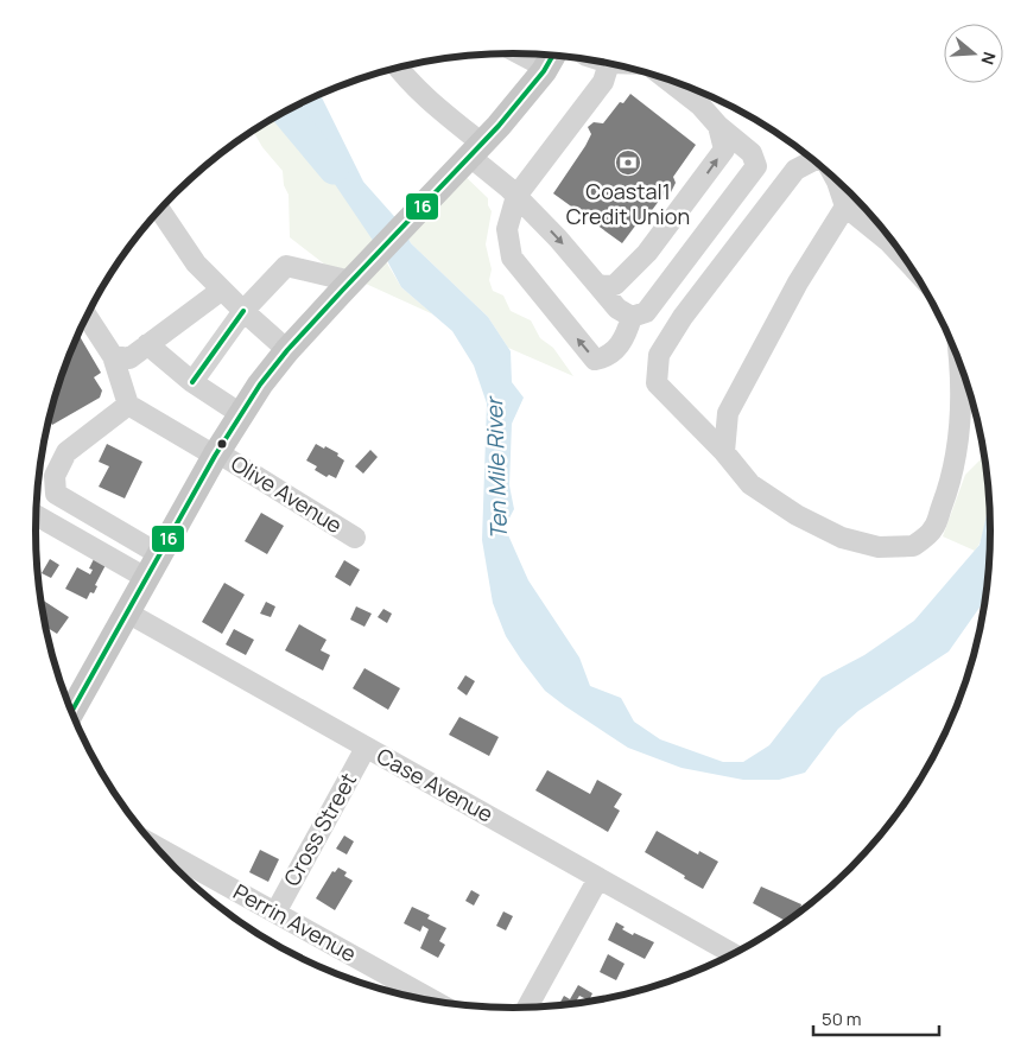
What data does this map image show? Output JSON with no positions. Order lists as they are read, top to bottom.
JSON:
{
  "streets": {
    "street": [
      "Olive Avenue",
      "Case Avenue",
      "Cross Street",
      "Perrin Avenue"
    ]
  },
  "crossings": [
    ["Case Avenue", "Cross Street"],
    ["Cross Street", "Perrin Avenue"]
  ],
  "water": ["Ten Mile River"],
  "places": {
    "bank": ["Coastal1 Credit Union"]
  },
  "lines": ["transit line 16"],
  "scale_bar": "50 m",
  "north": "right"
}
